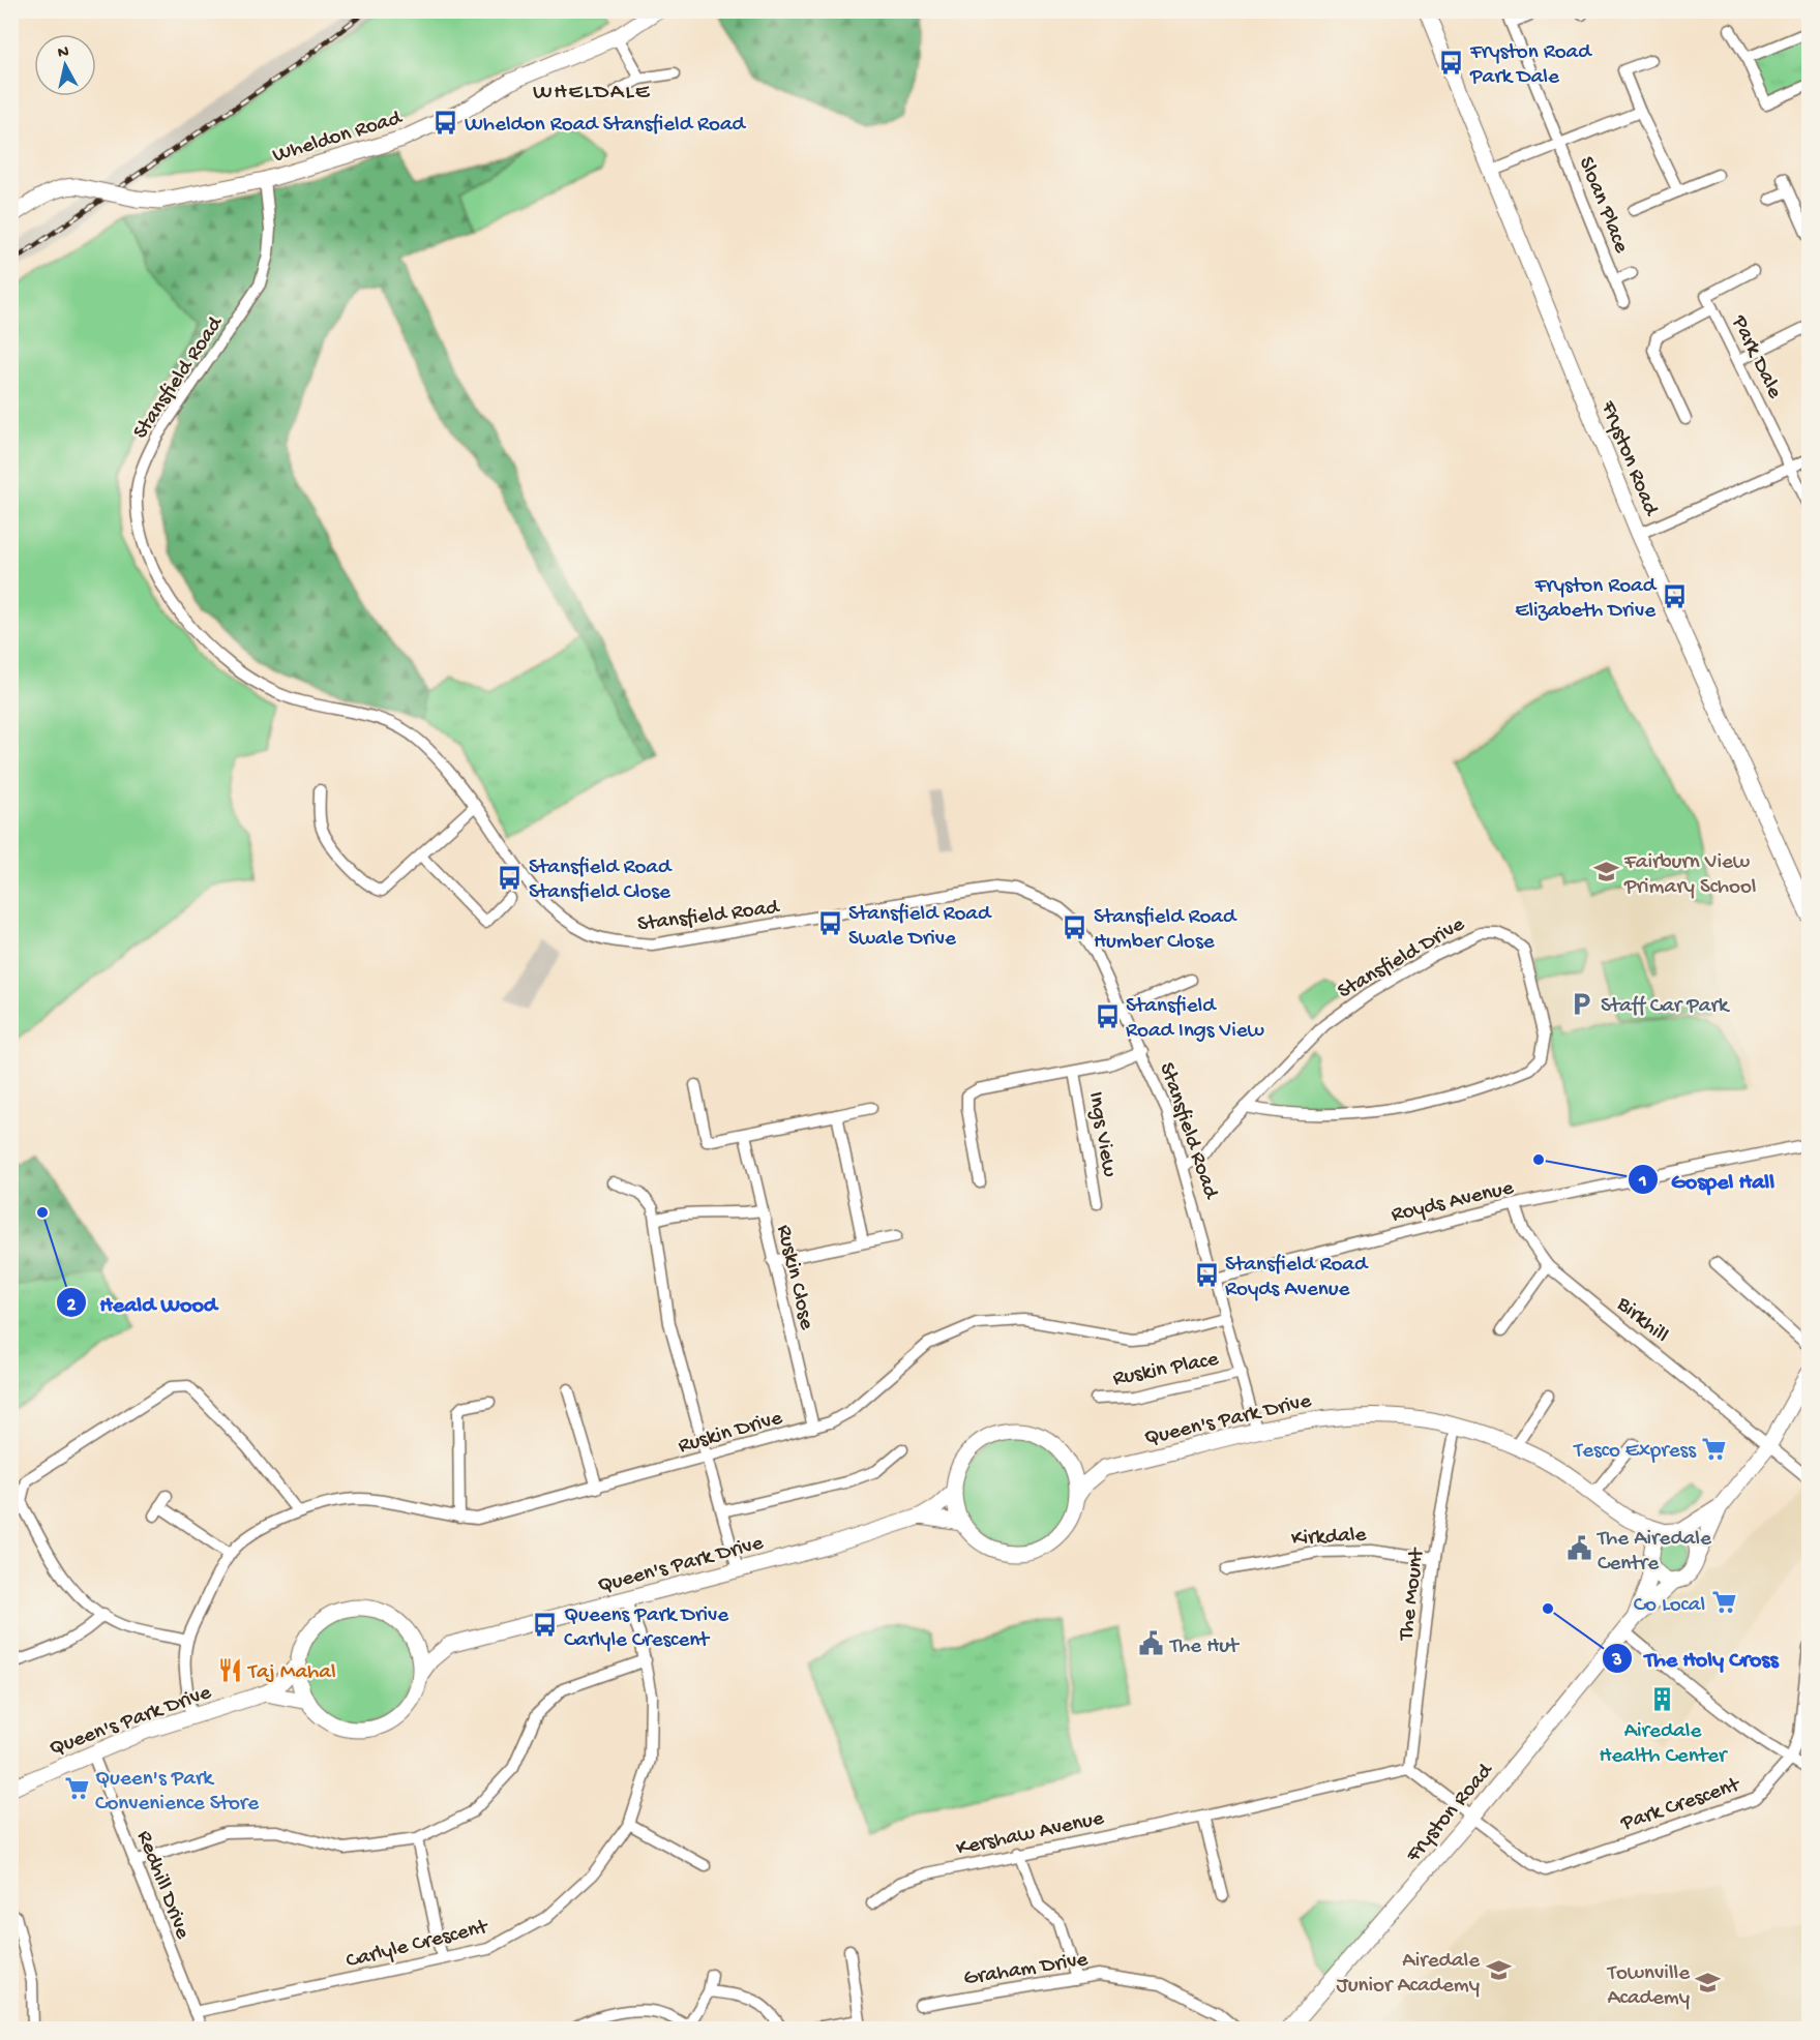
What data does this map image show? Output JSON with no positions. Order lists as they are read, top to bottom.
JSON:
{
  "streets": {
    "street": [
      "Wheldon Road",
      "Sloan Place",
      "Park Dale",
      "Stansfield Road",
      "Fryston Road",
      "Stansfield Drive",
      "Ings View",
      "Royds Avenue",
      "Ruskin Close",
      "Birkhill",
      "Ruskin Place",
      "Queen's Park Drive",
      "Ruskin Drive",
      "Kirkdale",
      "The Mount",
      "Park Crescent",
      "Kershaw Avenue",
      "Redhill Drive",
      "Carlyle Crescent",
      "Graham Drive"
    ]
  },
  "crossings": [
    ["Wheldon Road", "Stansfield Road"],
    ["Sloan Place", "Fryston Road"],
    ["Stansfield Road", "Stansfield Drive"],
    ["Stansfield Road", "Ings View"],
    ["Stansfield Road", "Royds Avenue"],
    ["Stansfield Road", "Ruskin Place"],
    ["Stansfield Road", "Queen's Park Drive"],
    ["Stansfield Road", "Ruskin Drive"],
    ["Fryston Road", "Birkhill"],
    ["Fryston Road", "Queen's Park Drive"],
    ["Fryston Road", "Park Crescent"],
    ["Royds Avenue", "Birkhill"],
    ["Ruskin Close", "Ruskin Drive"],
    ["Queen's Park Drive", "Ruskin Drive"],
    ["Queen's Park Drive", "The Mount"],
    ["Queen's Park Drive", "Redhill Drive"],
    ["Queen's Park Drive", "Carlyle Crescent"],
    ["Kirkdale", "The Mount"],
    ["The Mount", "Kershaw Avenue"],
    ["Redhill Drive", "Carlyle Crescent"]
  ],
  "districts": ["WHELDALE"],
  "places": {
    "bus stop": [
      "Fryston Road Park Dale",
      "Wheldon Road Stansfield Road",
      "Fryston Road Elizabeth Drive",
      "Stansfield Road Stansfield Close",
      "Stansfield Road Swale Drive",
      "Stansfield Road Humber Close",
      "Stansfield Road Ings View",
      "Stansfield Road Royds Avenue",
      "Queens Park Drive Carlyle Crescent"
    ],
    "school or university": ["Fairburn View Primary School", "Airedale Junior Academy", "Townville Academy"],
    "parking": ["Staff Car Park"],
    "other": ["Gospel Hall", "Heald Wood", "The Holy Cross"],
    "supermarket": ["Tesco Express", "Co Local", "Queen's Park Convenience Store"],
    "public building": ["The Airedale Centre", "The Hut"],
    "restaurant": ["Taj Mahal"],
    "building": ["Airedale Health Center"]
  },
  "north": "top"
}
